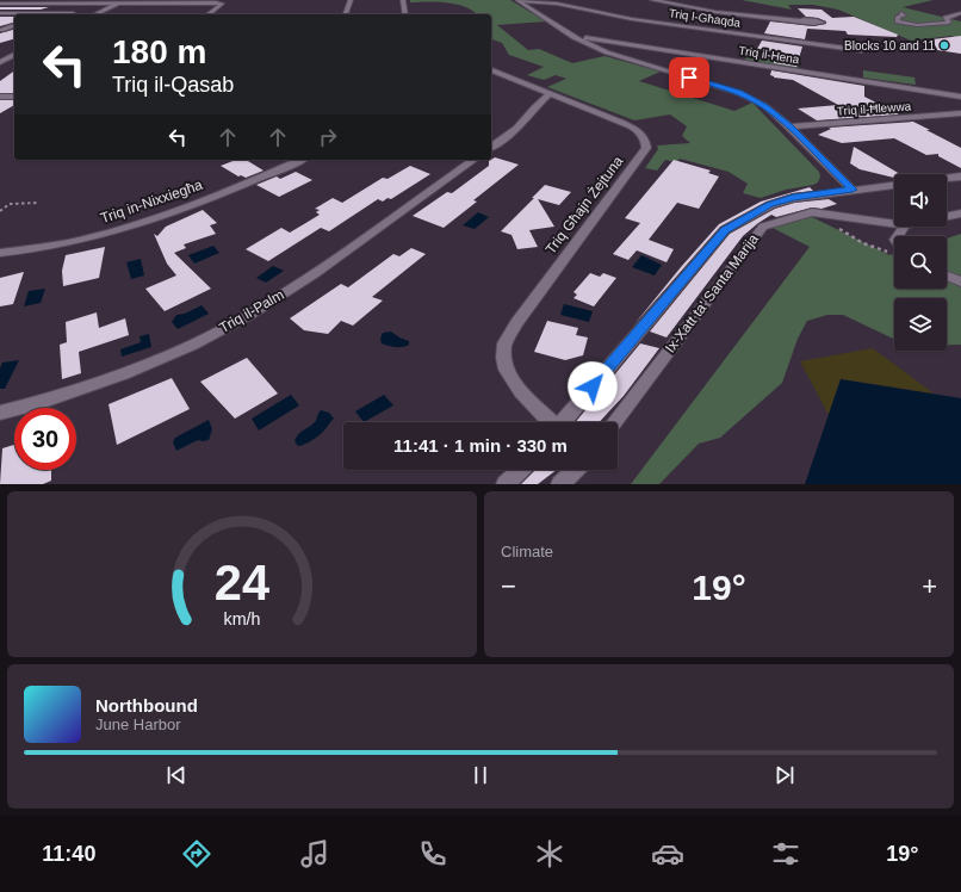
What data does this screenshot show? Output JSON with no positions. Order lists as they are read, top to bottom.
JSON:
{
  "streets": {
    "street": [
      "Triq l-Għaqda",
      "Triq il-Hena",
      "Triq il-Ħlewwa",
      "Triq in-Nixxiegħa",
      "Triq Għajn Żejtuna",
      "Ix-Xatt ta' Santa Marija",
      "Triq il-Palm"
    ]
  },
  "places": ["Blocks 10 and 11"],
  "page": {
    "turn": ["180 m", "Triq il-Qasab"],
    "limit": "30",
    "trip": "11:41 · 1 min · 330 m",
    "tile": "Climate",
    "heat": ["−", "19°", "+"],
    "song": ["Northbound", "June Harbor"],
    "tabs": ["11:40", "19°"],
    "gauge": ["24", "km/h"]
  }
}
